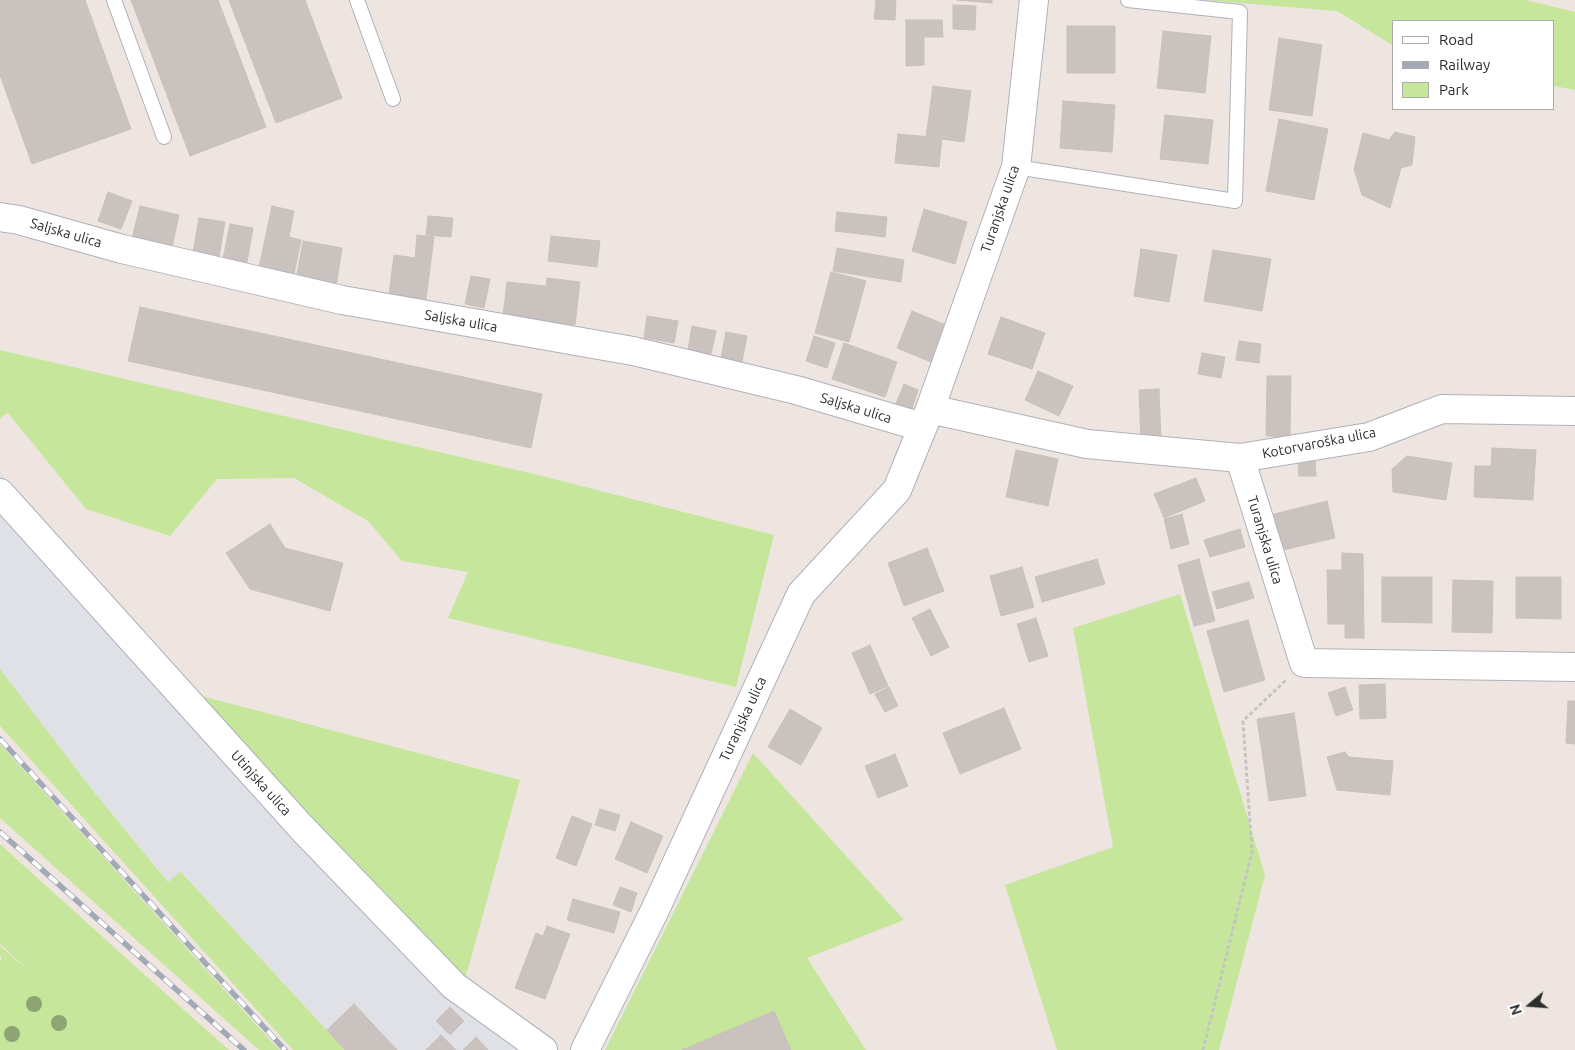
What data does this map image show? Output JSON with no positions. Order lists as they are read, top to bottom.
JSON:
{
  "streets": {
    "street": [
      "Turanjska ulica",
      "Saljska ulica",
      "Kotorvaroška ulica",
      "Utinjska ulica"
    ]
  },
  "crossings": [
    ["Turanjska ulica", "Saljska ulica"],
    ["Turanjska ulica", "Kotorvaroška ulica"]
  ],
  "legend": ["Road", "Railway", "Park"],
  "north": "left"
}
